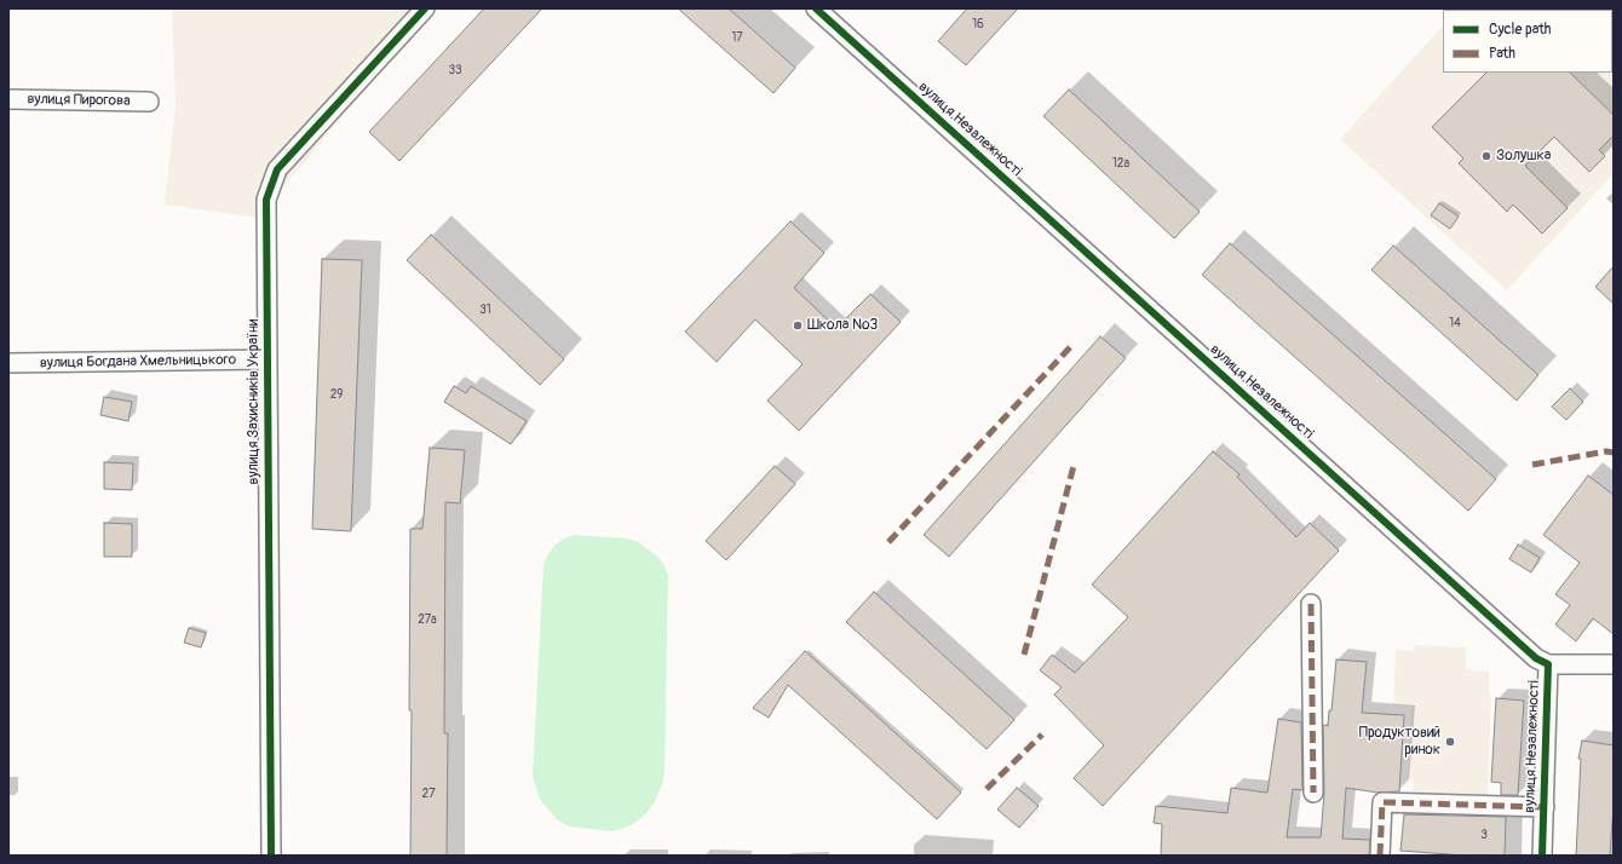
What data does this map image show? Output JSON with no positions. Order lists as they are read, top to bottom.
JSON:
{
  "streets": {
    "street": [
      "вулиця Пирогова",
      "вулиця Незалежності",
      "вулиця Богдана Хмельницького",
      "вулиця Захисників України"
    ]
  },
  "crossings": [
    ["вулиця Богдана Хмельницького", "вулиця Захисників України"]
  ],
  "places": ["Золушка", "Школа №3", "Продуктовий ринок"],
  "house_numbers": [
    "16",
    "17",
    "33",
    "12а",
    "31",
    "14",
    "29",
    "27а",
    "27",
    "3"
  ],
  "legend": ["Cycle path", "Path"]
}
